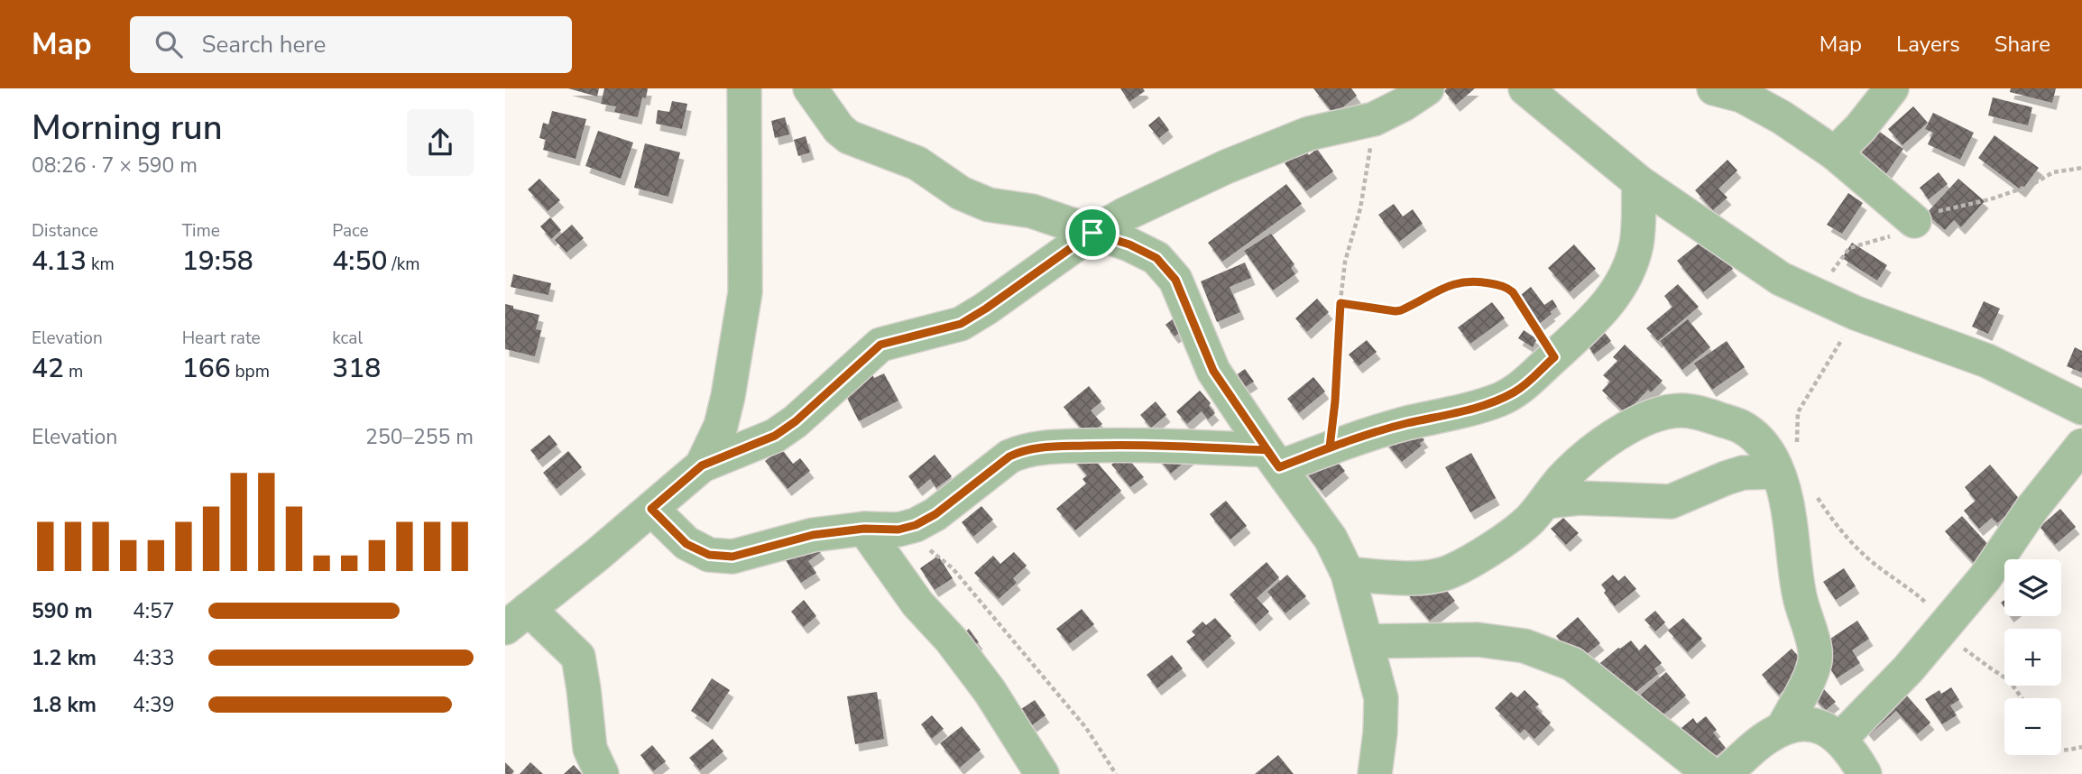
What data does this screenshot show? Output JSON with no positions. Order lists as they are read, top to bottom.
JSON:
{
  "page": {
    "header": "Map",
    "search": "Search here",
    "nav": ["Map", "Layers", "Share"],
    "heading": ["Morning run", "08:26 · 7 × 590 m"],
    "stats": [
      ["Distance", "4.13 km"],
      ["Time", "19:58"],
      ["Pace", "4:50 /km"],
      ["Elevation", "42 m"],
      ["Heart rate", "166 bpm"],
      ["kcal", "318"]
    ],
    "chart": ["Elevation", "250–255 m"],
    "map_buttons": ["+", "−"],
    "list": [
      {
        "name": "590 m",
        "note": "4:57"
      },
      {
        "name": "1.2 km",
        "note": "4:33"
      },
      {
        "name": "1.8 km",
        "note": "4:39"
      }
    ]
  }
}
